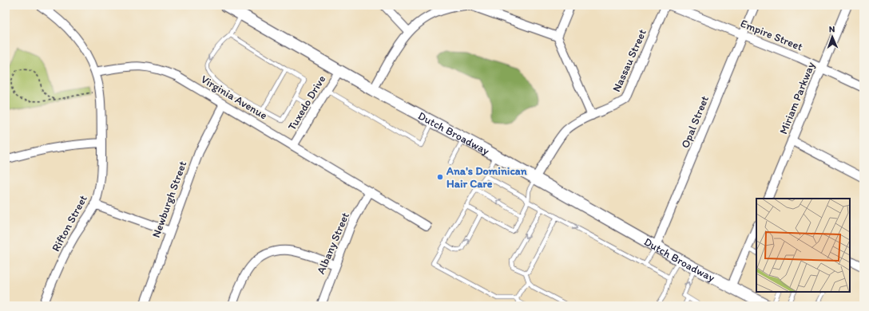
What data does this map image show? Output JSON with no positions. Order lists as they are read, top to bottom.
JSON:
{
  "streets": {
    "main road": ["Dutch Broadway"],
    "street": [
      "Empire Street",
      "Nassau Street",
      "Virginia Avenue",
      "Miriam Parkway",
      "Tuxedo Drive",
      "Opal Street",
      "Newburgh Street",
      "Rifton Street",
      "Albany Street"
    ]
  },
  "crossings": [
    ["Empire Street", "Miriam Parkway"],
    ["Empire Street", "Opal Street"],
    ["Nassau Street", "Dutch Broadway"],
    ["Virginia Avenue", "Tuxedo Drive"],
    ["Virginia Avenue", "Newburgh Street"],
    ["Virginia Avenue", "Rifton Street"],
    ["Virginia Avenue", "Albany Street"],
    ["Tuxedo Drive", "Dutch Broadway"],
    ["Opal Street", "Dutch Broadway"]
  ],
  "places": ["Ana's Dominican Hair Care"],
  "north": "top"
}
